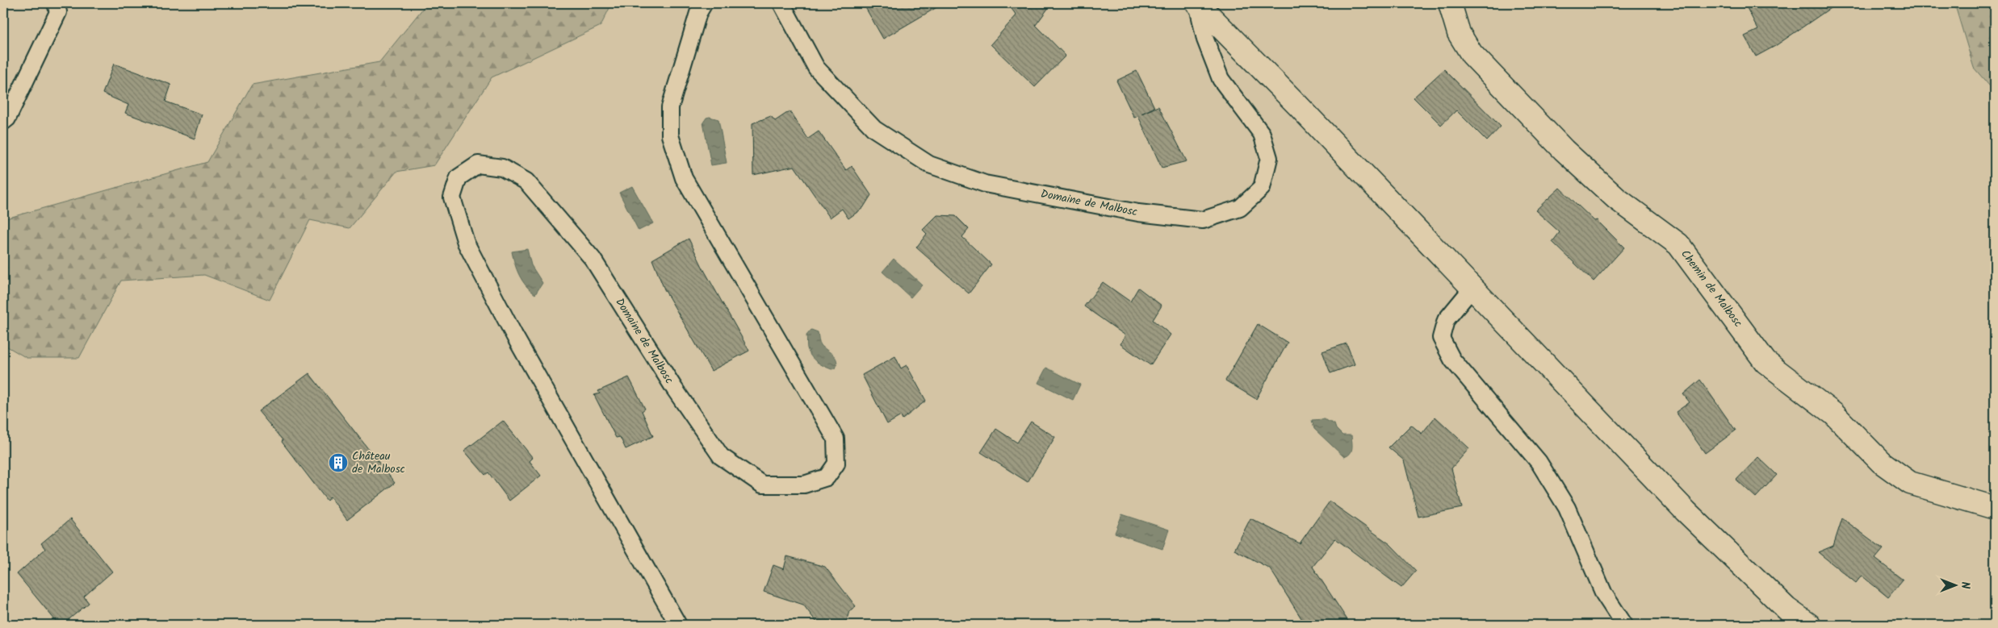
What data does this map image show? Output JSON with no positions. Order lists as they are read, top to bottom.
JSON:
{
  "streets": {
    "main road": ["Chemin de Malbosc"],
    "lane": ["Domaine de Malbosc"]
  },
  "places": {
    "building": ["Château de Malbosc"]
  },
  "north": "right"
}
